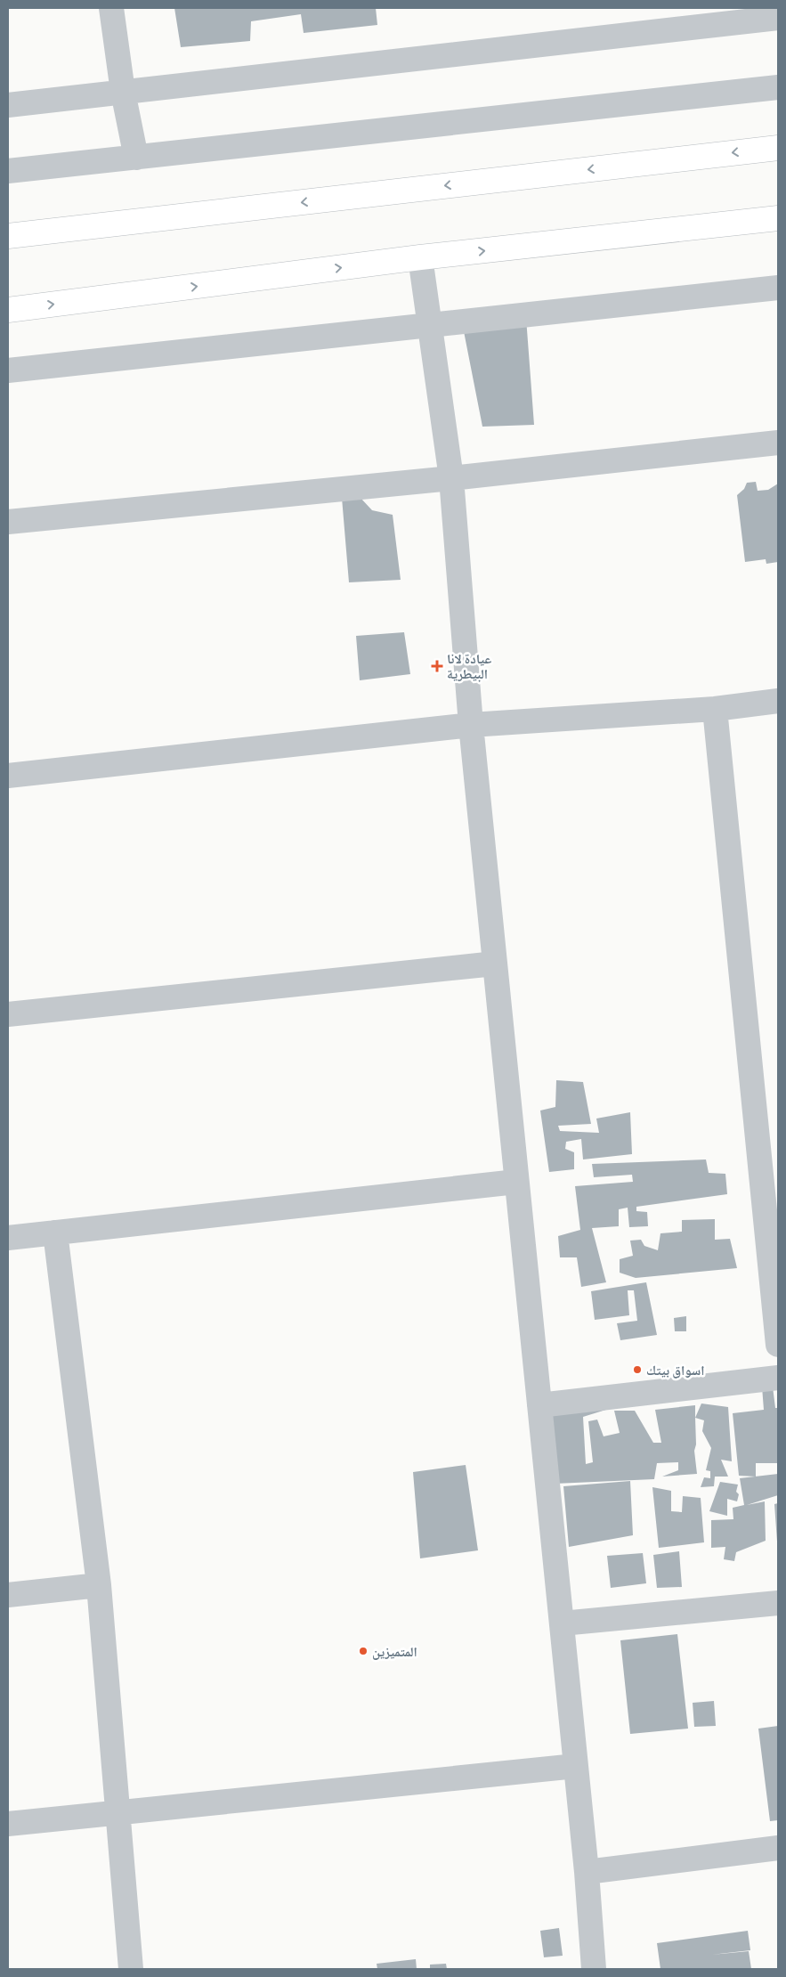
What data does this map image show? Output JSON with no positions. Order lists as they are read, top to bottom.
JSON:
{
  "places": {
    "health": ["عيادة لانا البيطرية"],
    "other": ["اسواق بيتك", "المتميزين"]
  }
}
